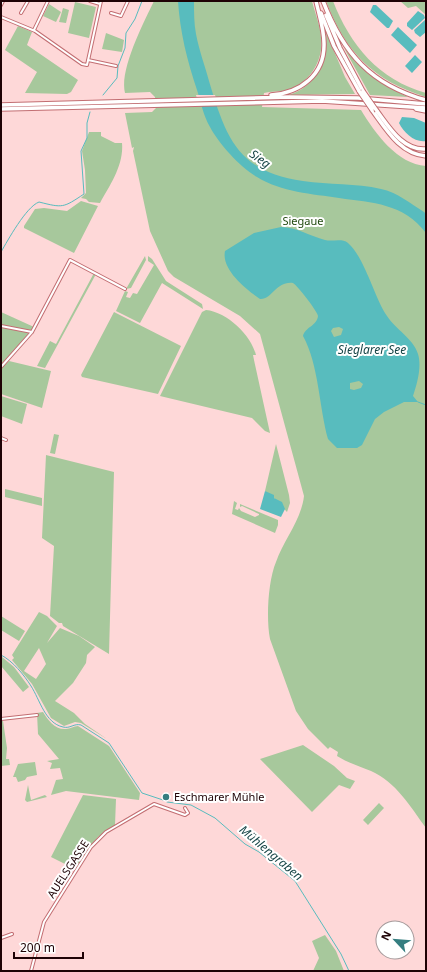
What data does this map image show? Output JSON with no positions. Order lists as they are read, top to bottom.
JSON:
{
  "streets": {
    "street": ["AUELSGASSE"]
  },
  "water": ["Sieg", "Sieglarer See", "Mühlengraben"],
  "parks": ["Siegaue"],
  "places": ["Eschmarer Mühle"],
  "scale_bar": "200 m",
  "north": "top left"
}
